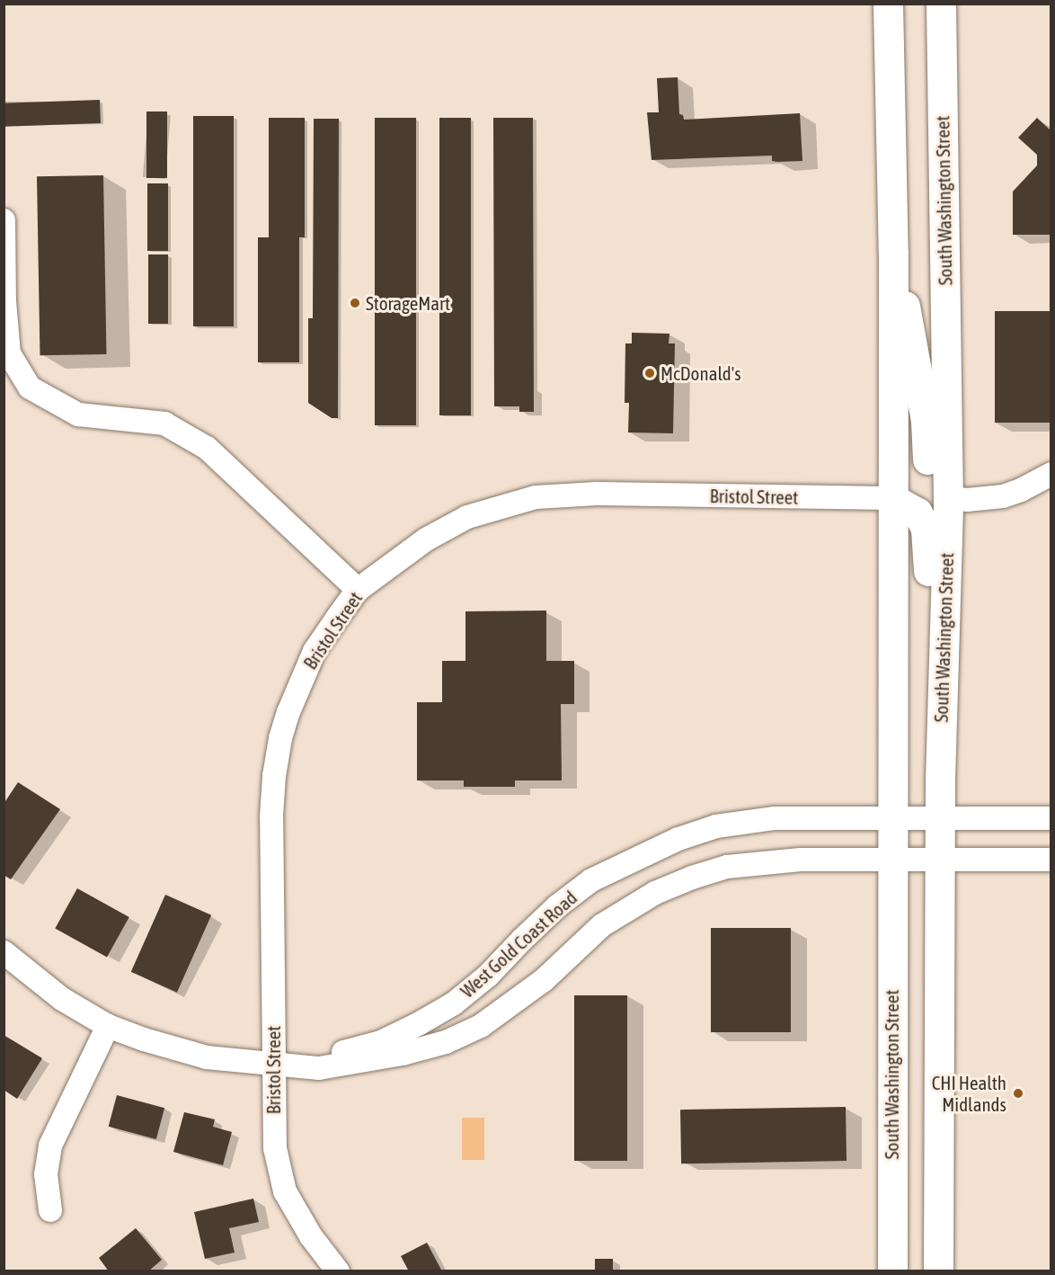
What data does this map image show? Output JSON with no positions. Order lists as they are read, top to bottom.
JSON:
{
  "streets": {
    "main road": ["South Washington Street"],
    "street": ["Bristol Street", "West Gold Coast Road"]
  },
  "crossings": [
    ["South Washington Street", "Bristol Street"],
    ["South Washington Street", "West Gold Coast Road"],
    ["Bristol Street", "West Gold Coast Road"]
  ],
  "places": ["StorageMart", "McDonald's", "CHI Health Midlands"]
}
